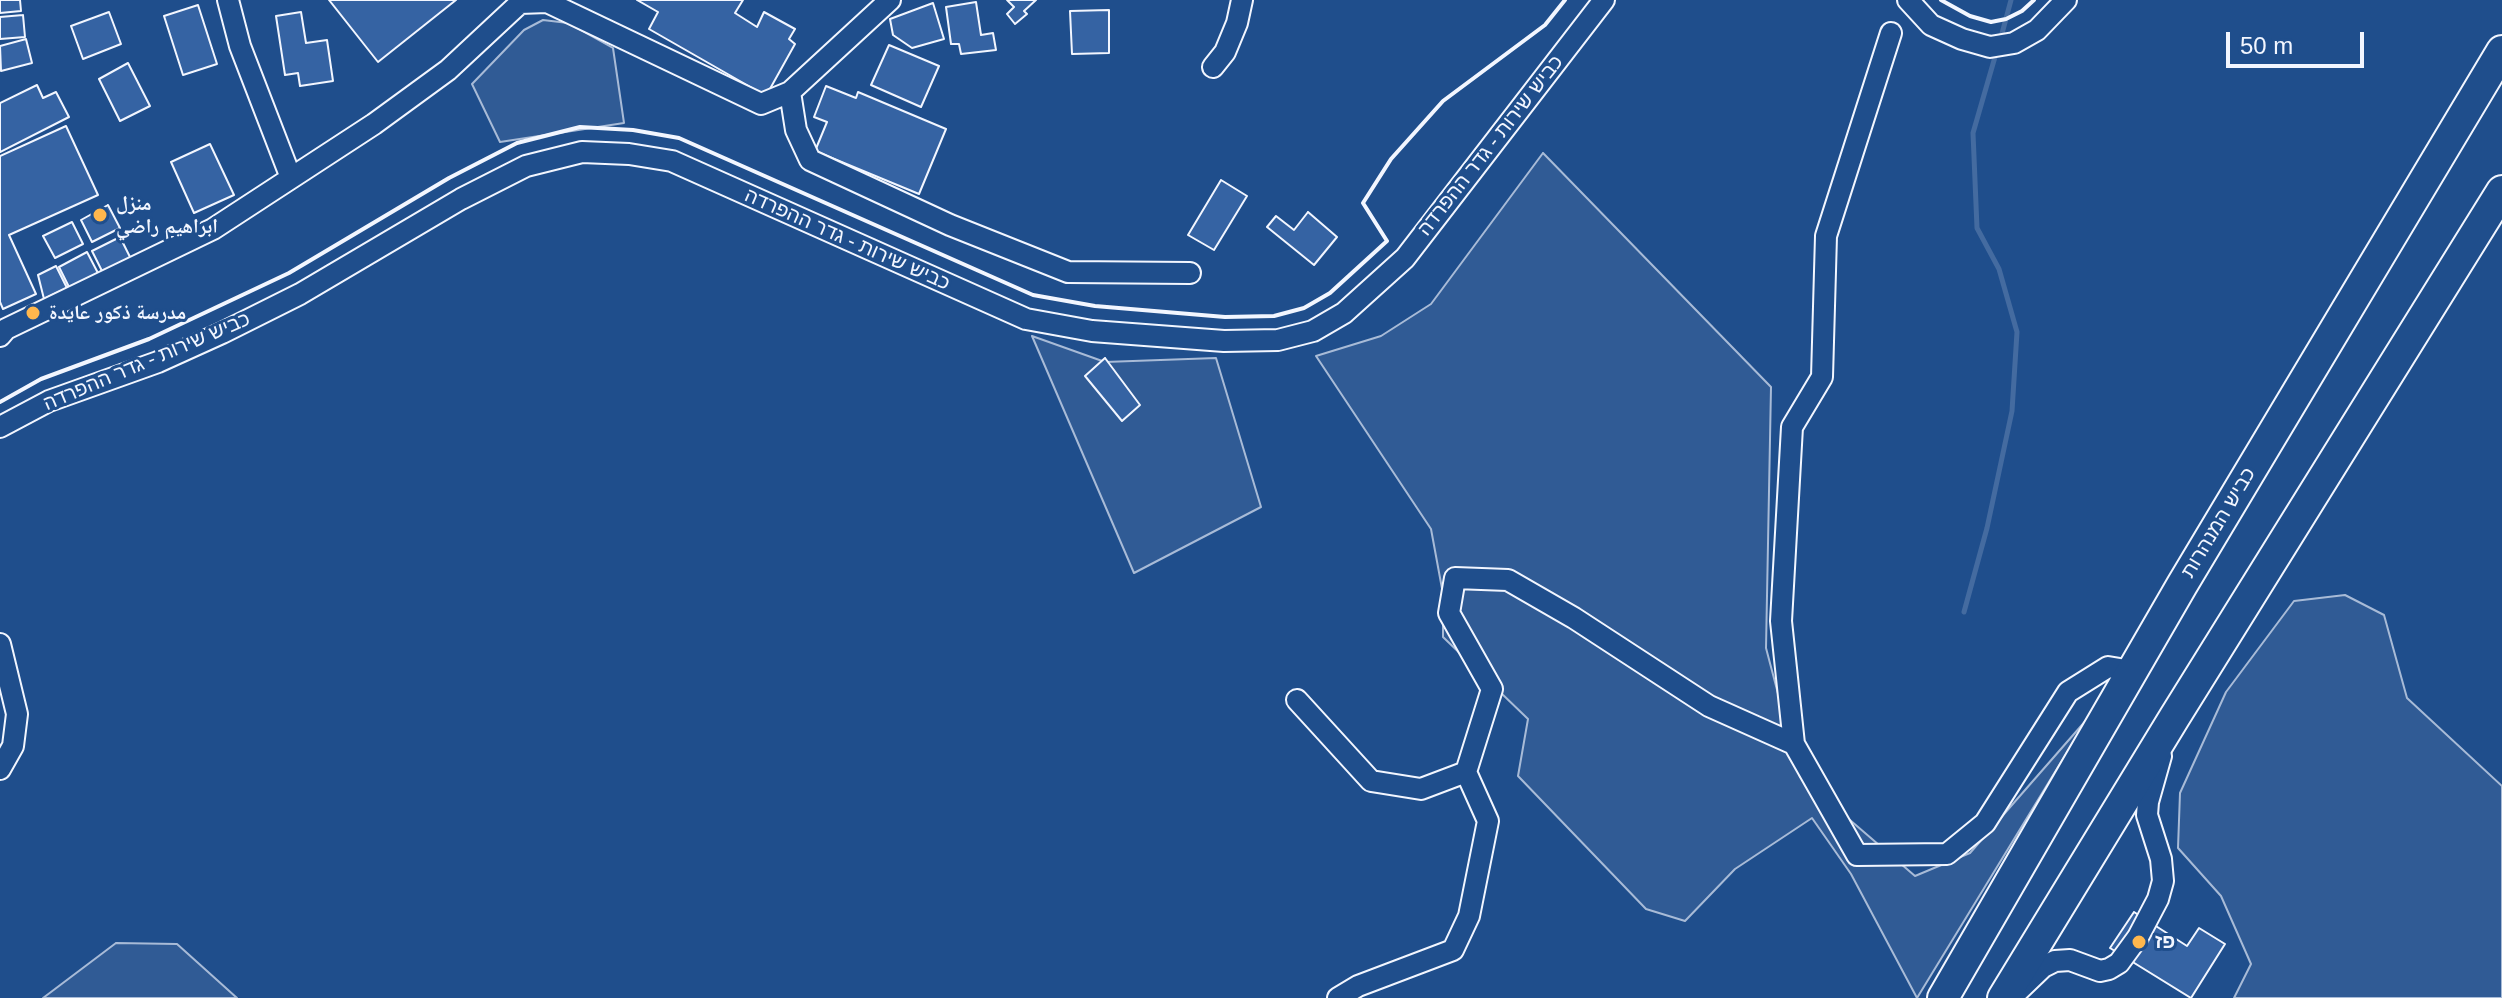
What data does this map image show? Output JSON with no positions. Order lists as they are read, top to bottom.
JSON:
{
  "streets": {
    "highway": ["כביש המנהרות"],
    "street": ["כביש שירות - גדר ההפרדה"]
  },
  "places": ["منزل ابراهيم راضي", "مدرسة ذكور عايدة", "פז"],
  "scale_bar": "50 m"
}
